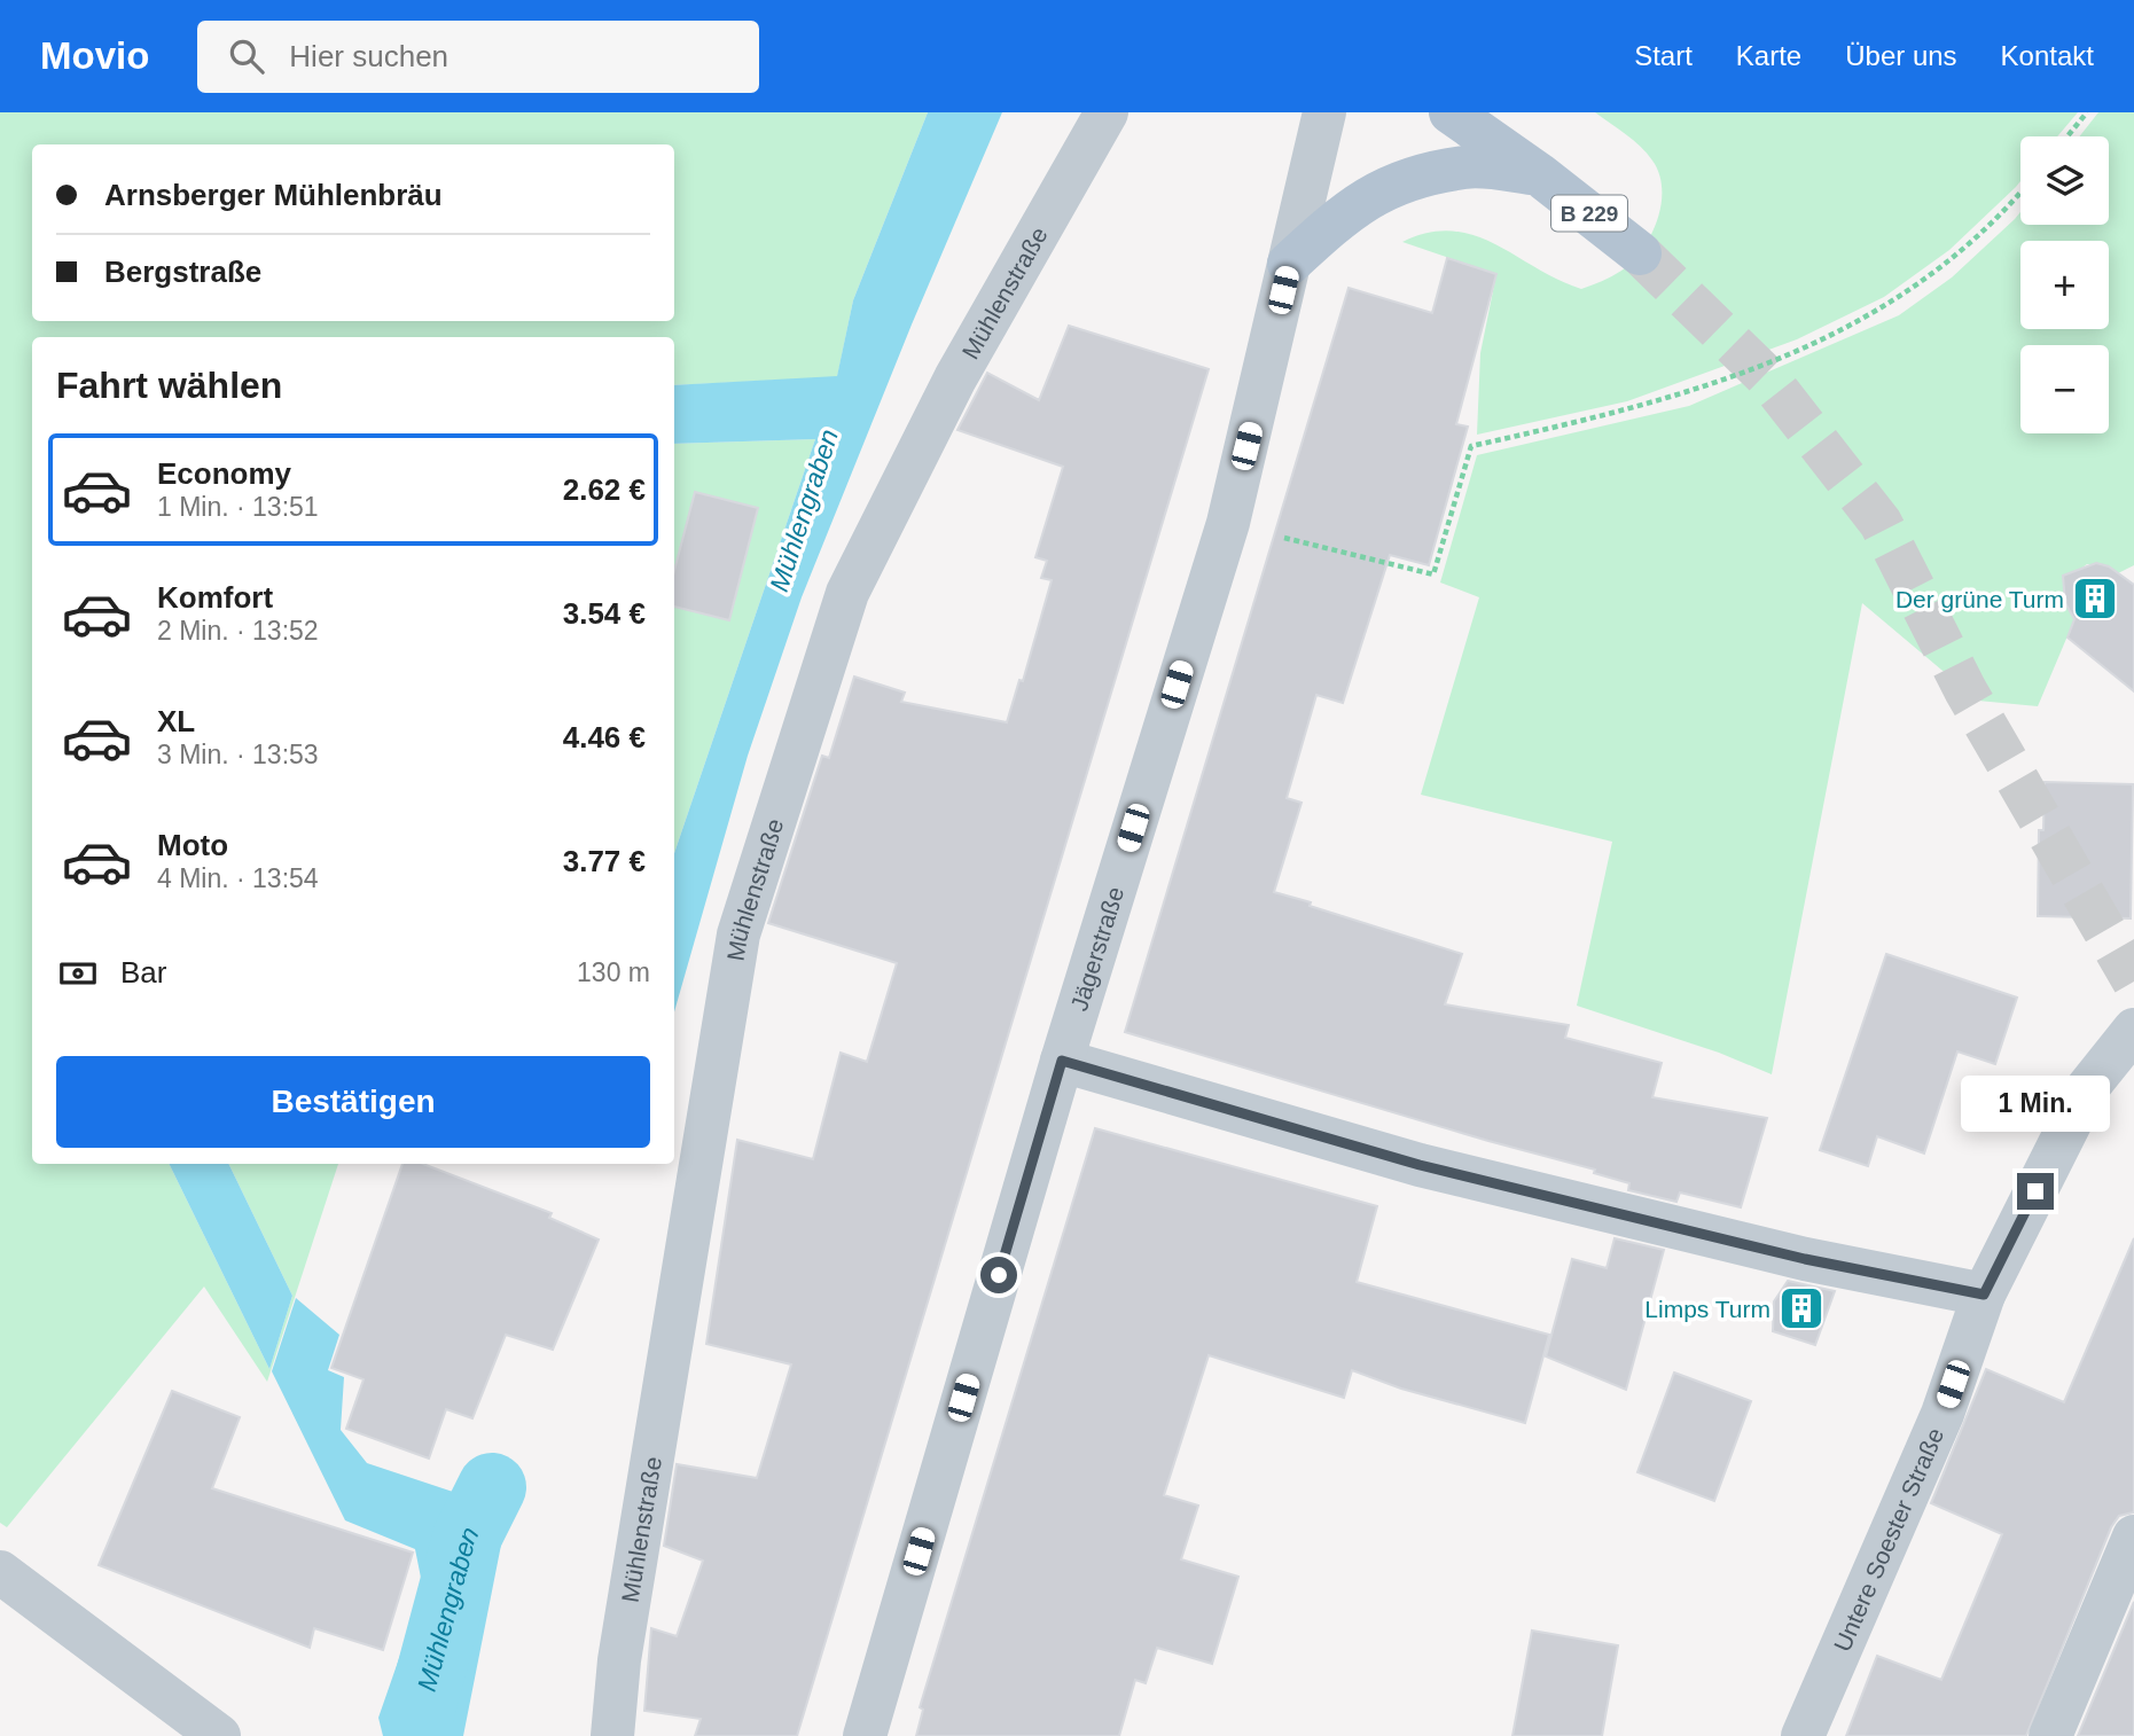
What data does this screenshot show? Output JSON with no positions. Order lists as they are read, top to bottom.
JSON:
{
  "streets": {
    "main road": ["B 229"],
    "street": ["Mühlenstraße", "Jägerstraße", "Untere Soester Straße"]
  },
  "water": ["Mühlengraben"],
  "places": {
    "building": ["Der grüne Turm", "Limps Turm"]
  },
  "page": {
    "header": "Movio",
    "search": "Hier suchen",
    "nav": [
      "Start",
      "Karte",
      "Über uns",
      "Kontakt"
    ],
    "map_buttons": ["+", "−"],
    "banner": ["Arnsberger Mühlenbräu", "Bergstraße"],
    "heading": "Fahrt wählen",
    "list": [
      {
        "name": "Economy",
        "note": "1 Min. · 13:51",
        "value": "2.62 €"
      },
      {
        "name": "Komfort",
        "note": "2 Min. · 13:52",
        "value": "3.54 €"
      },
      {
        "name": "XL",
        "note": "3 Min. · 13:53",
        "value": "4.46 €"
      },
      {
        "name": "Moto",
        "note": "4 Min. · 13:54",
        "value": "3.77 €"
      }
    ],
    "pay": ["Bar", "130 m"],
    "buttons": "Bestätigen",
    "bubble": "1 Min."
  }
}
